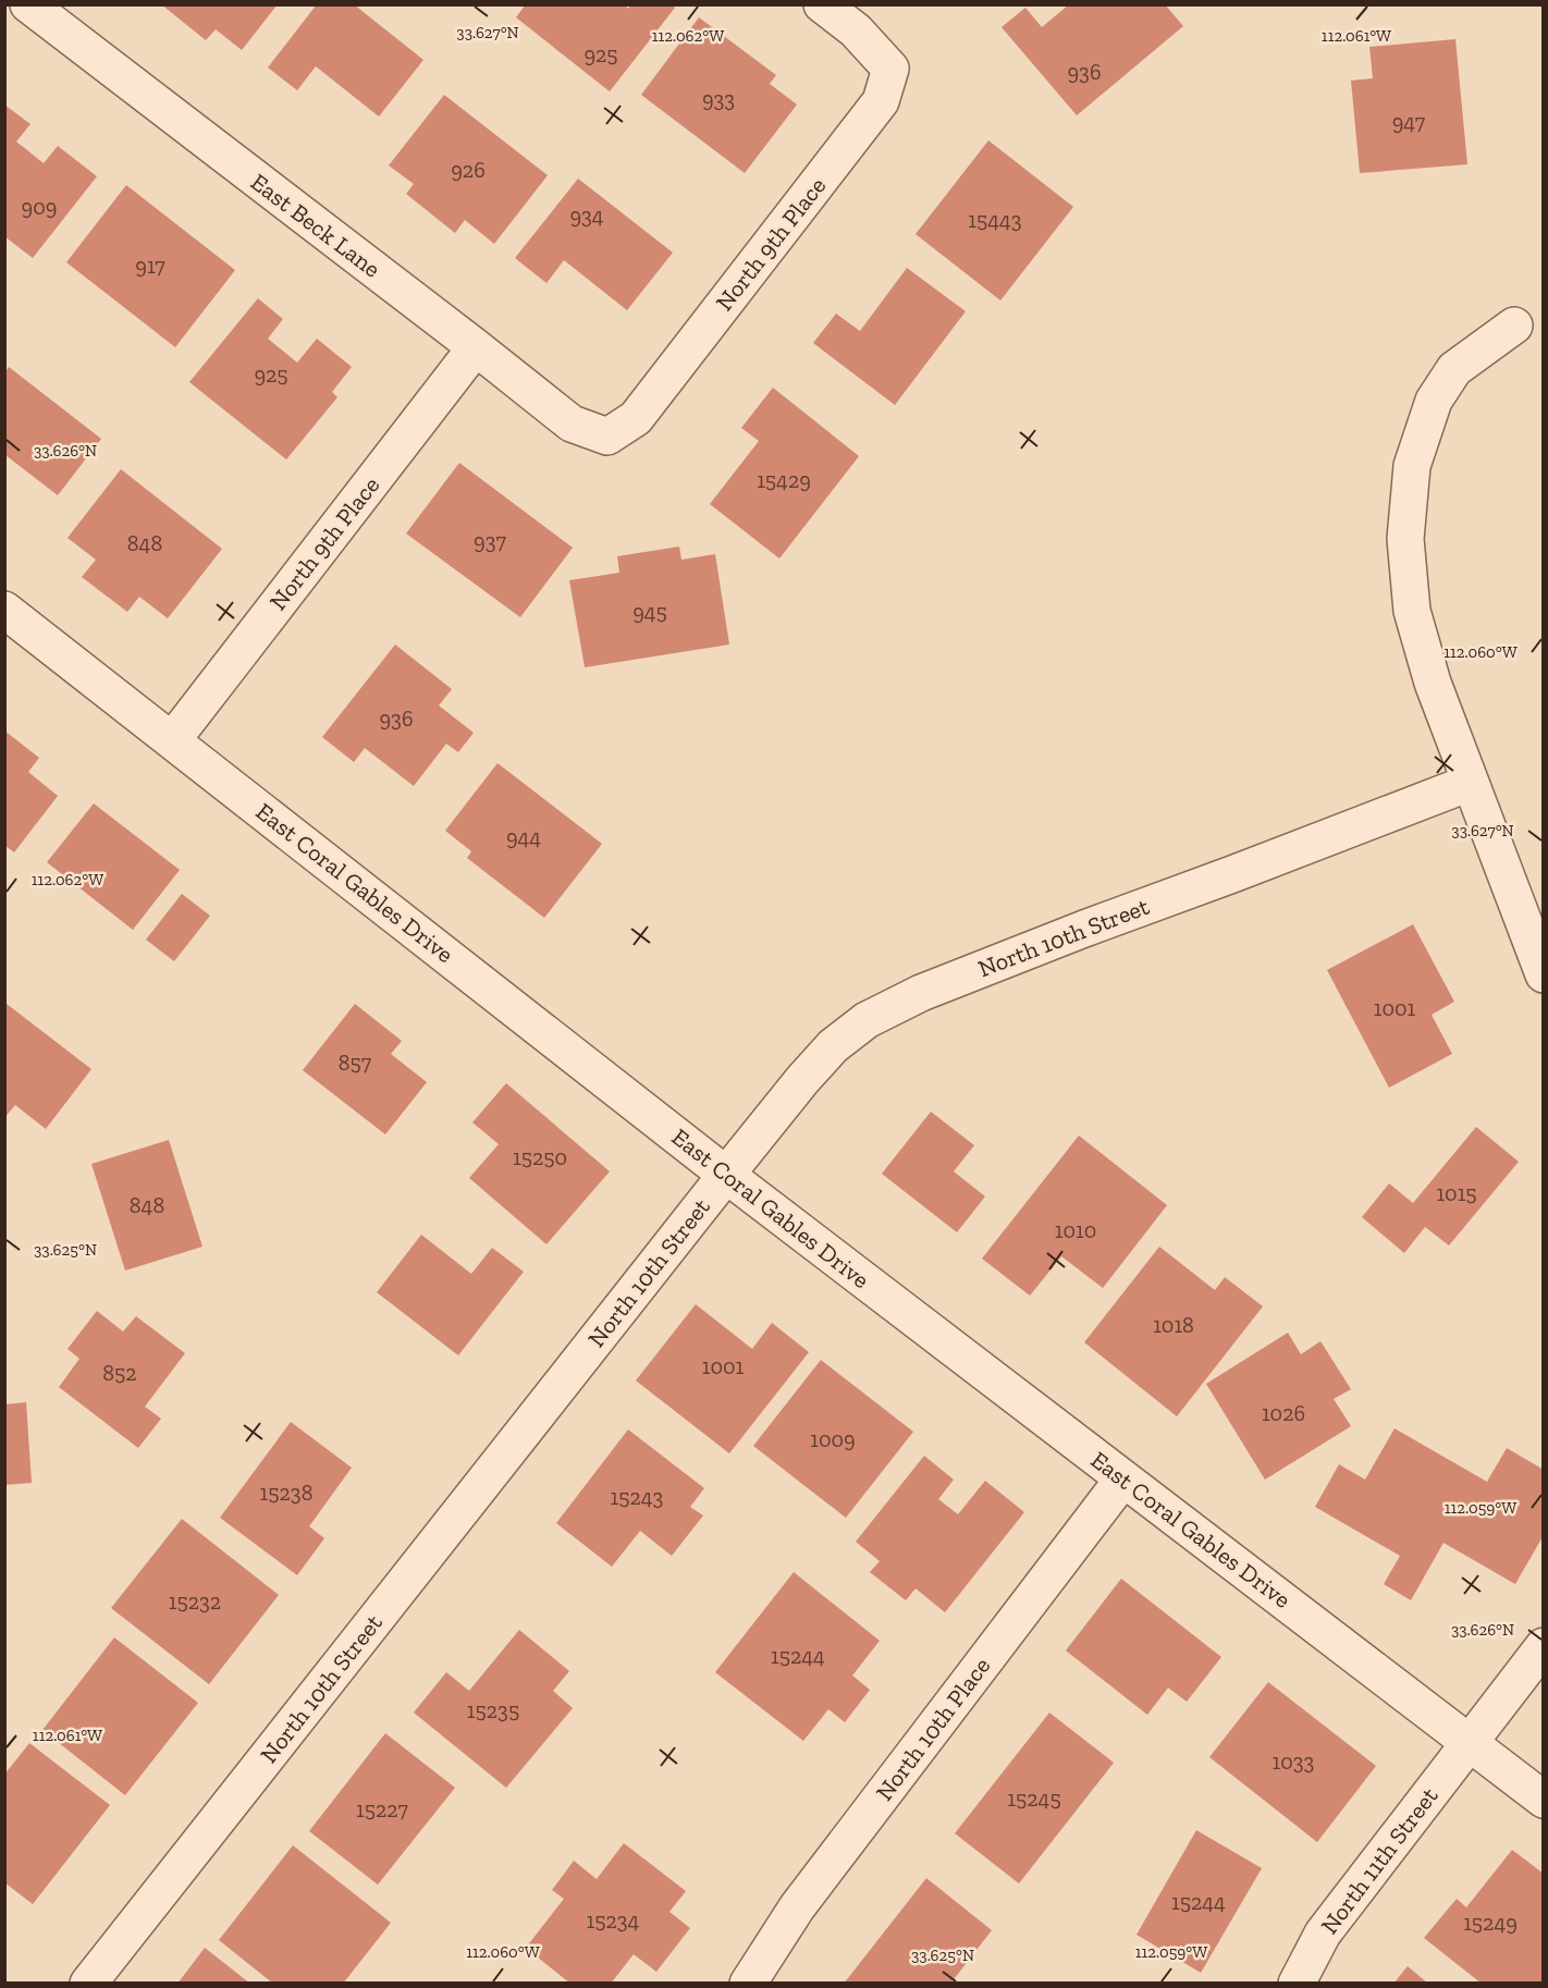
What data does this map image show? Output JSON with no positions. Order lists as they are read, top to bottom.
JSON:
{
  "streets": {
    "street": [
      "East Beck Lane",
      "North 9th Place",
      "East Coral Gables Drive",
      "North 10th Street",
      "North 10th Place",
      "North 11th Street"
    ]
  },
  "crossings": [
    ["East Beck Lane", "North 9th Place"],
    ["North 9th Place", "East Coral Gables Drive"],
    ["East Coral Gables Drive", "North 10th Street"],
    ["East Coral Gables Drive", "North 10th Place"],
    ["East Coral Gables Drive", "North 11th Street"]
  ],
  "house_numbers": [
    "925",
    "936",
    "933",
    "947",
    "926",
    "909",
    "934",
    "15443",
    "917",
    "925",
    "15429",
    "937",
    "848",
    "945",
    "936",
    "944",
    "1001",
    "857",
    "15250",
    "1015",
    "848",
    "1010",
    "1018",
    "1001",
    "852",
    "1026",
    "1009",
    "15238",
    "15243",
    "15232",
    "15244",
    "15235",
    "1033",
    "15245",
    "15227",
    "15244",
    "15234",
    "15249"
  ],
  "coordinates": [
    "33.627°N",
    "112.062°W",
    "112.061°W",
    "33.626°N",
    "112.060°W",
    "33.625°N",
    "112.059°W"
  ]
}
